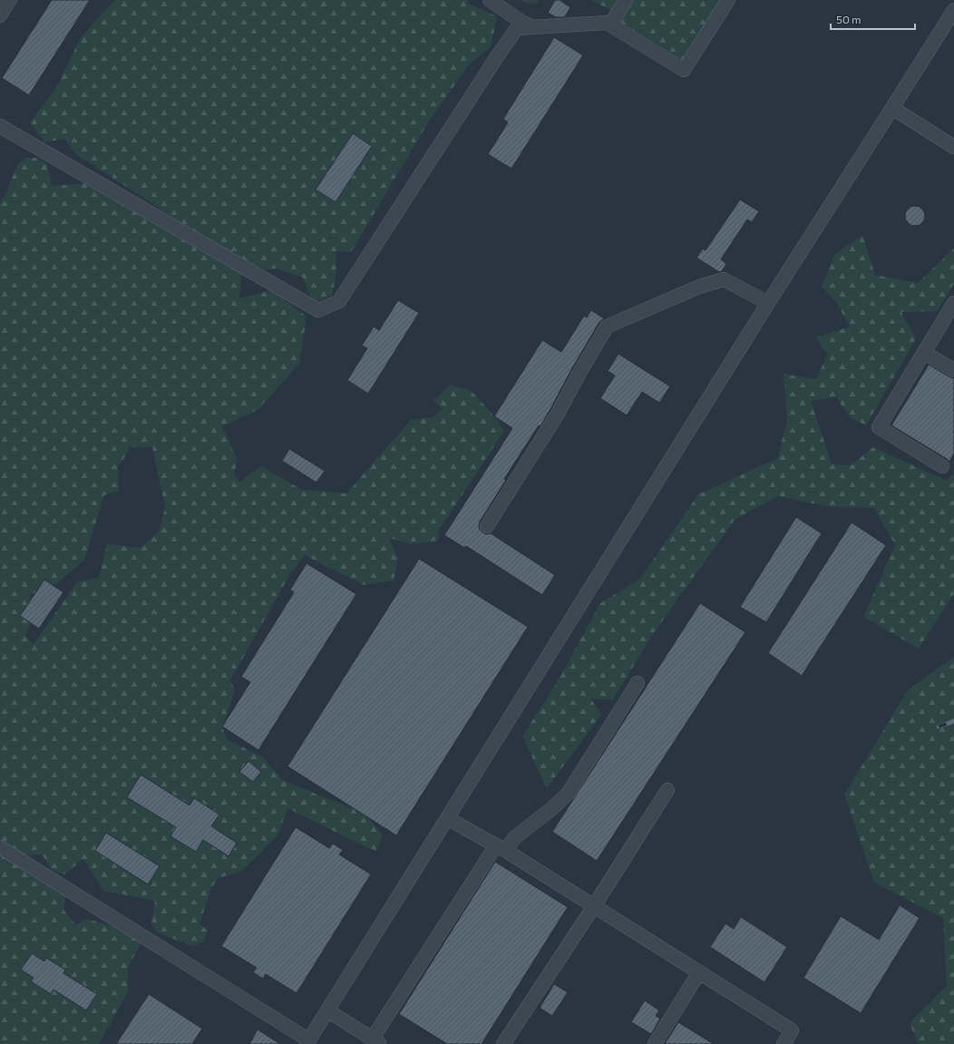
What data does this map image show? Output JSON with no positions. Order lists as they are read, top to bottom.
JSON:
{
  "scale_bar": "50 m"
}
